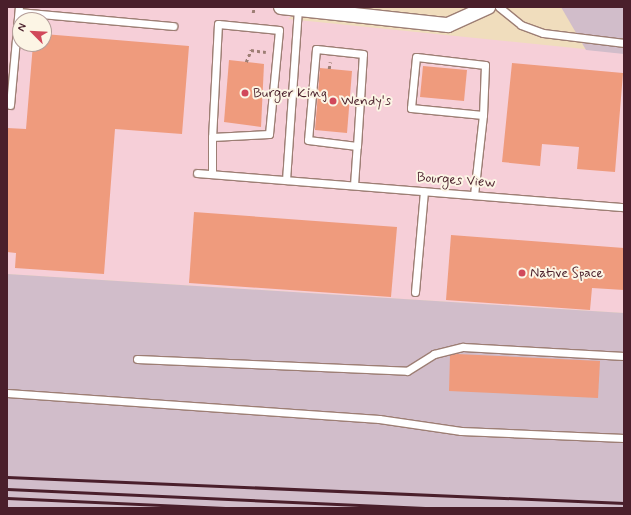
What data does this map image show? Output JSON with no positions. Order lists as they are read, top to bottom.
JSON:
{
  "streets": {
    "lane": ["Bourges View"]
  },
  "places": ["Burger King", "Wendy's", "Native Space"],
  "north": "top left"
}
